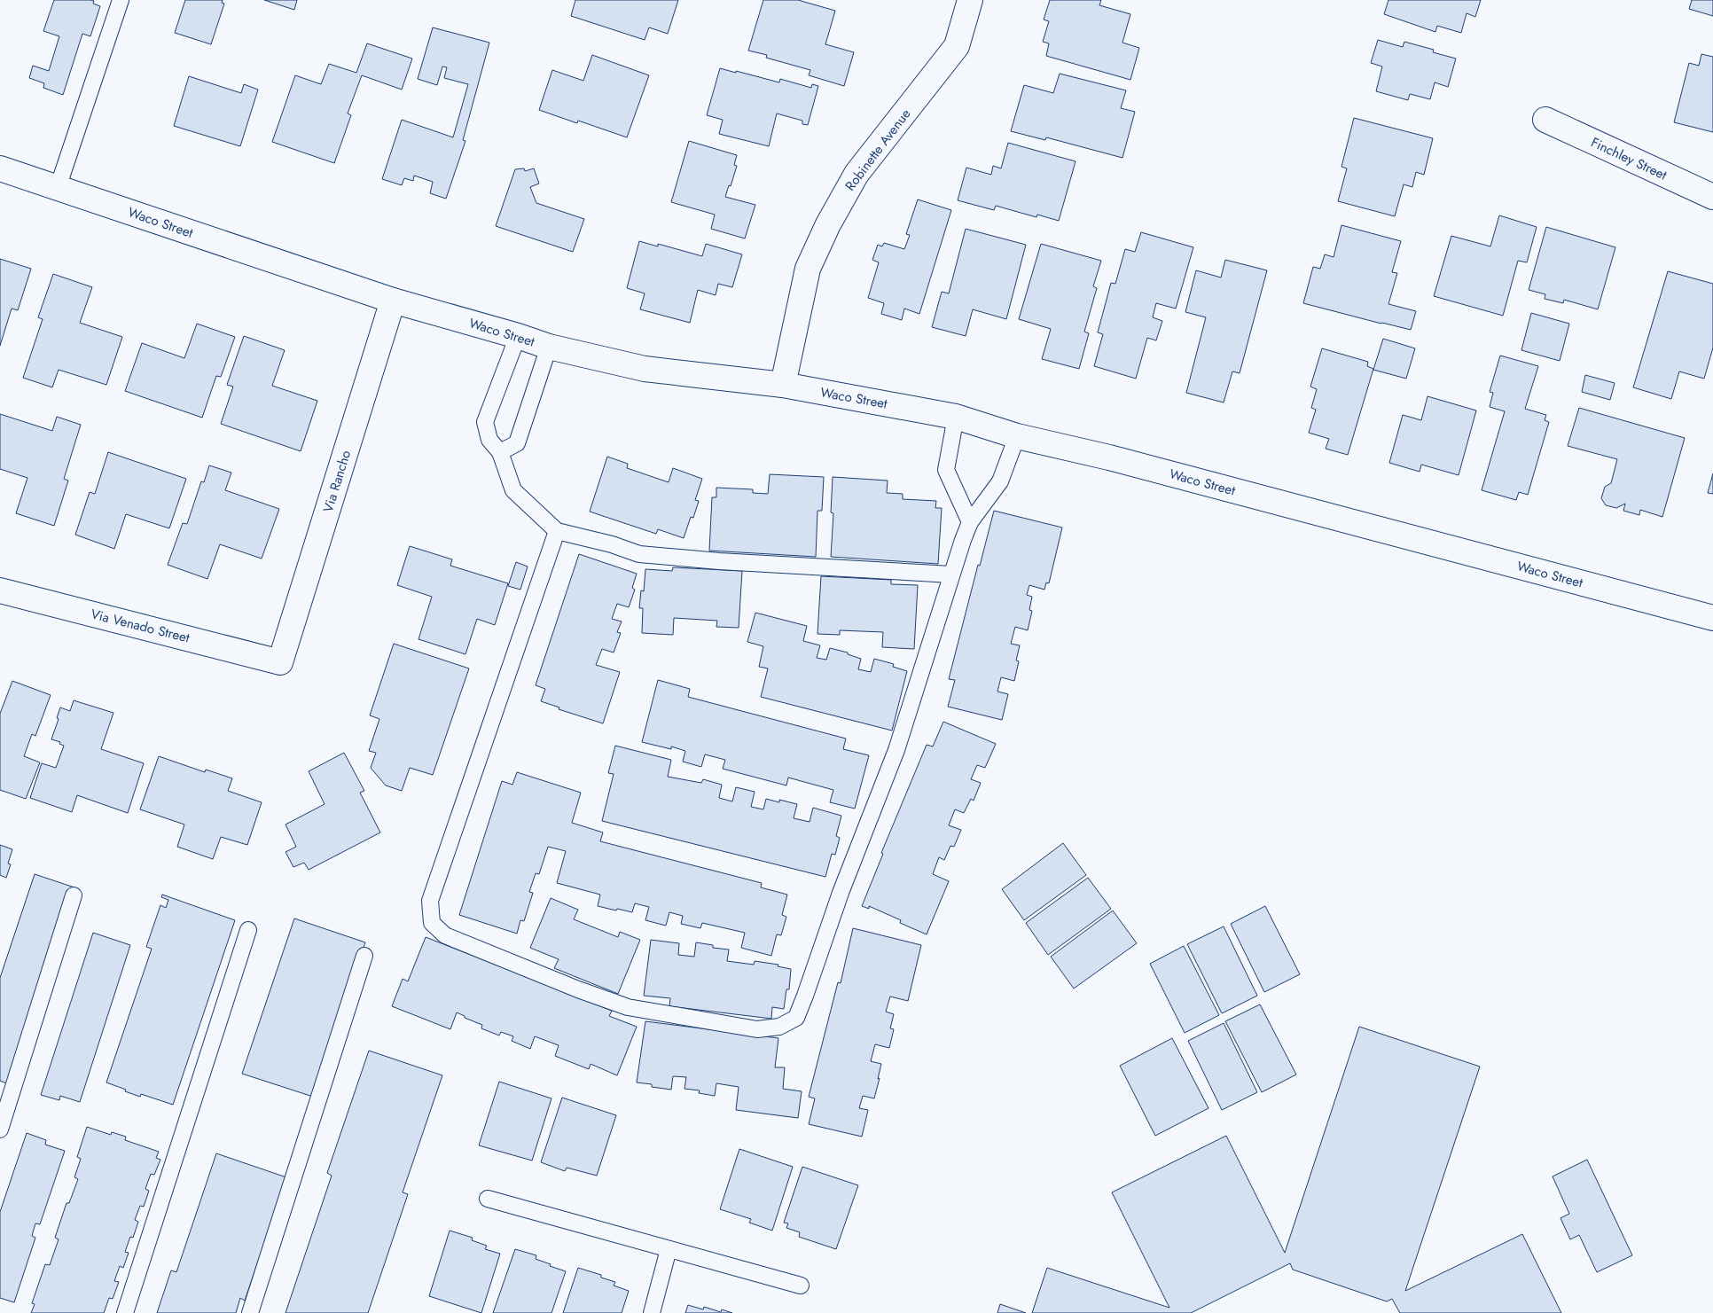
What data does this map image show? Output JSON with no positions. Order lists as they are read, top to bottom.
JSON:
{
  "streets": {
    "street": [
      "Robinette Avenue",
      "Finchley Street",
      "Waco Street",
      "Via Rancho",
      "Via Venado Street"
    ]
  },
  "crossings": [
    ["Robinette Avenue", "Waco Street"],
    ["Waco Street", "Via Rancho"],
    ["Via Rancho", "Via Venado Street"]
  ]
}
